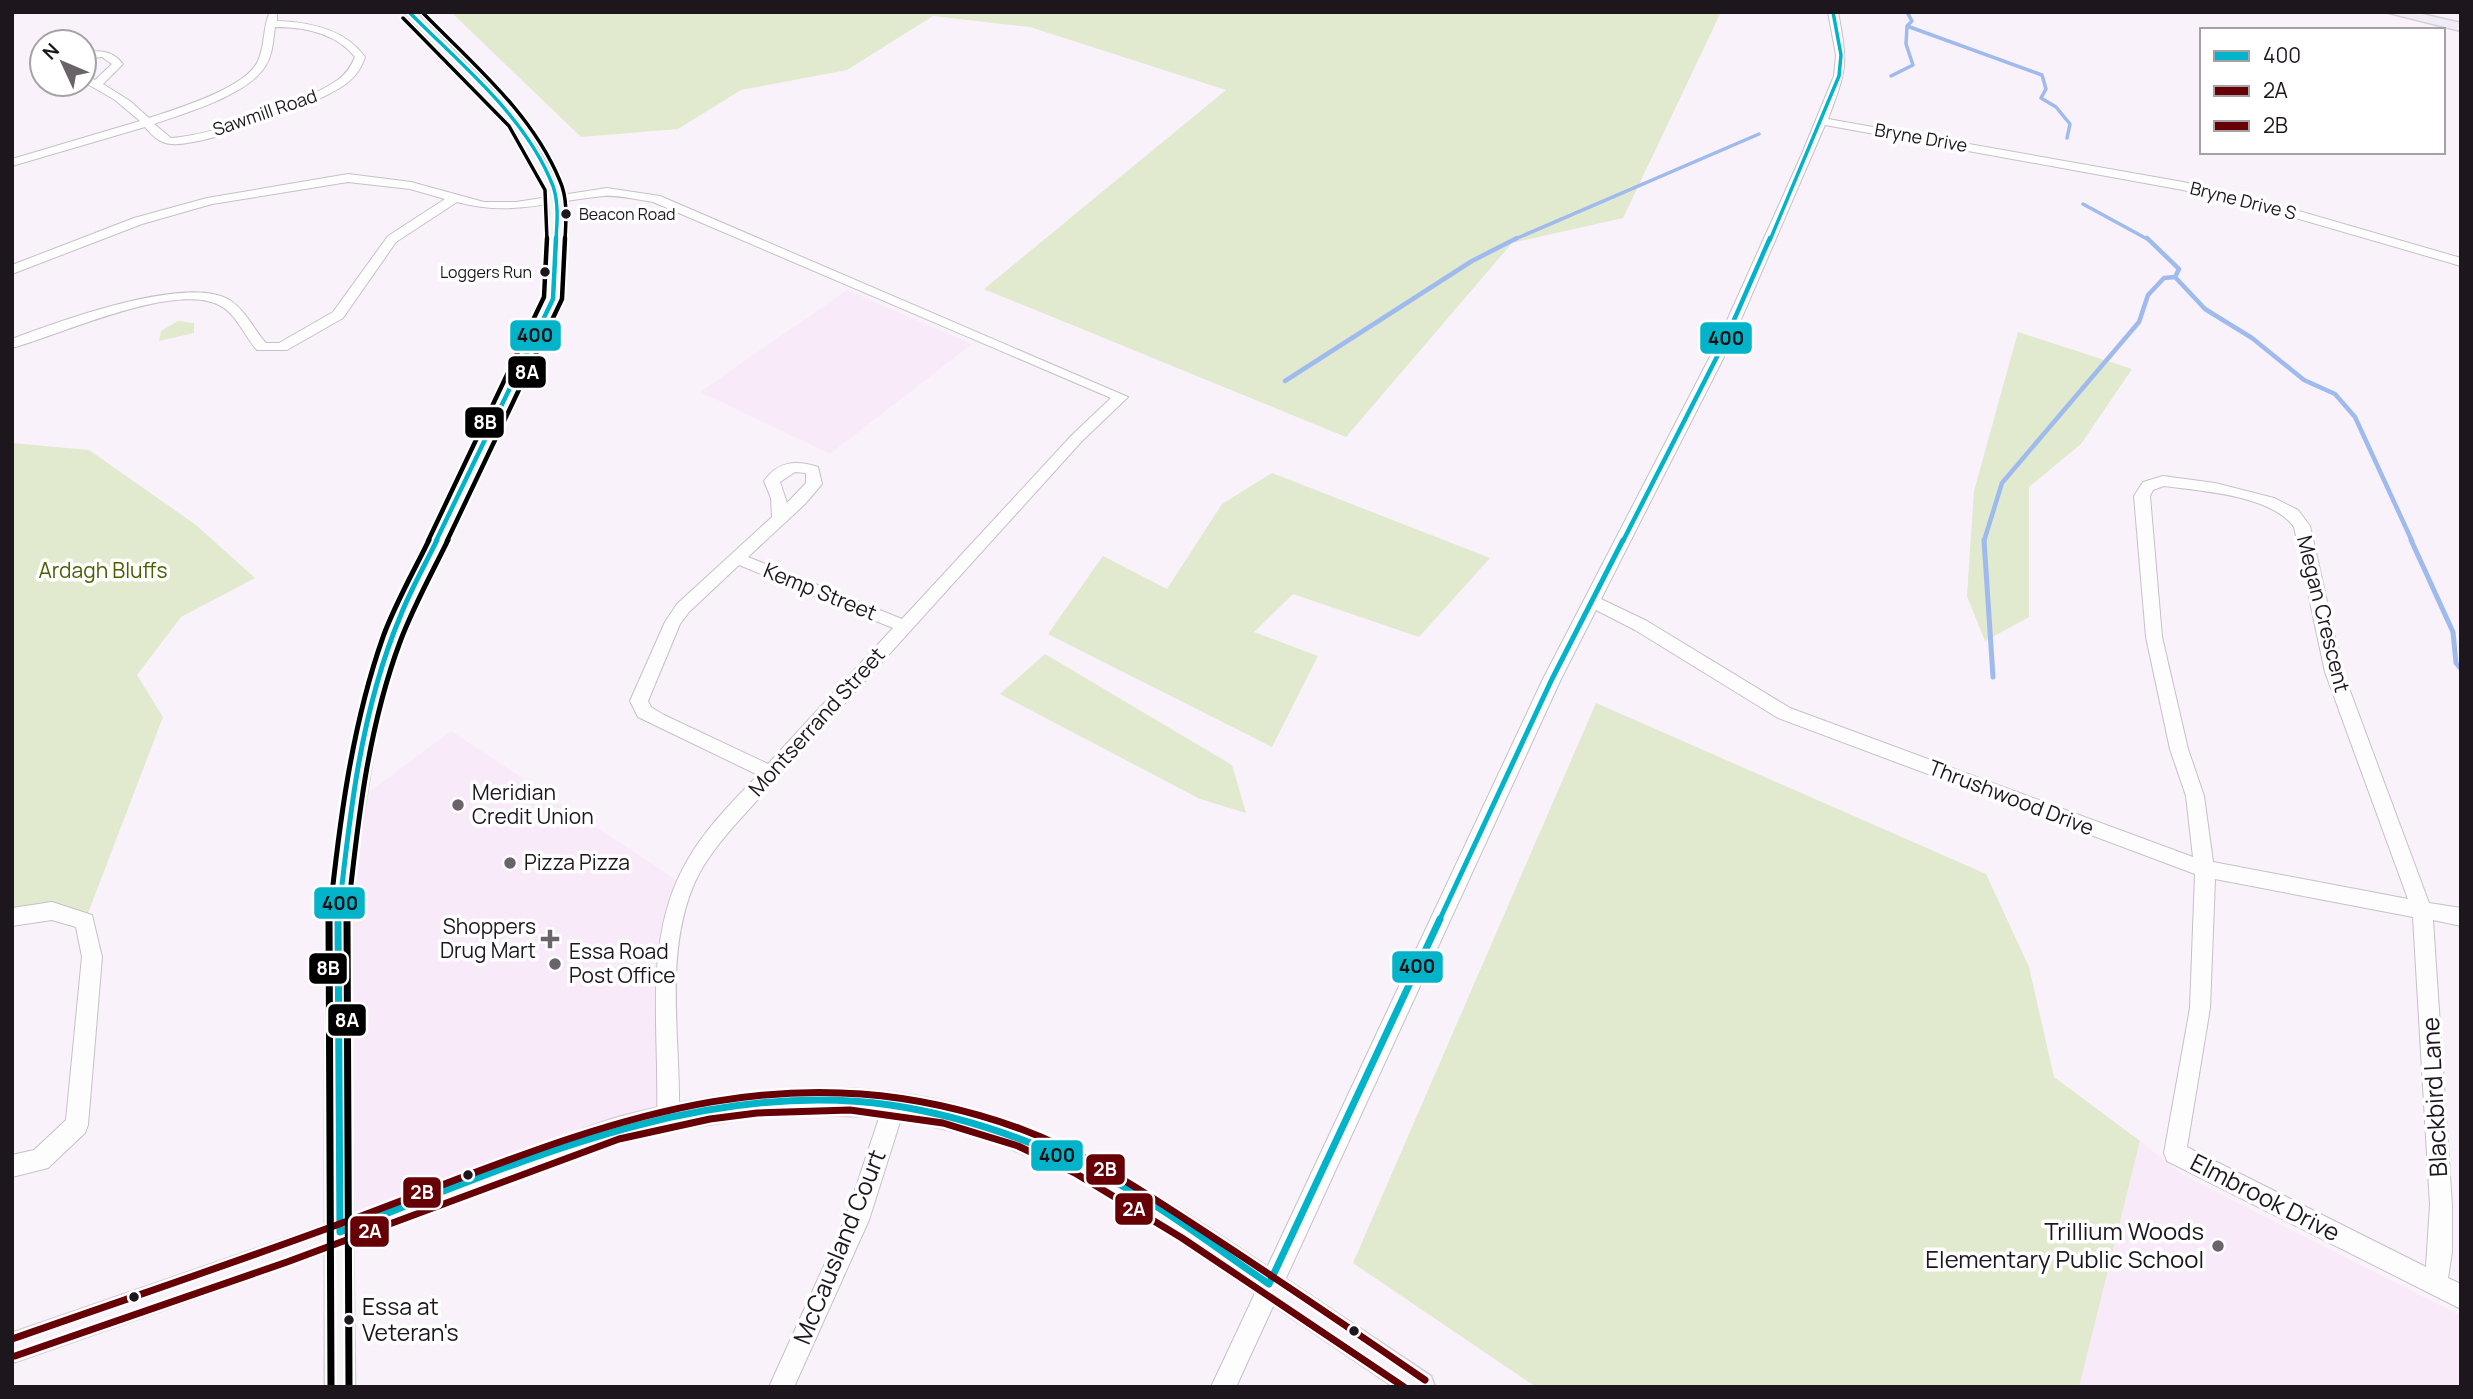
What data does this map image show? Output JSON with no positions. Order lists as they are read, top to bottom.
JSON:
{
  "streets": {
    "street": [
      "Sawmill Road",
      "Bryne Drive",
      "Bryne Drive S",
      "Kemp Street",
      "Megan Crescent",
      "Montserrand Street",
      "Thrushwood Drive",
      "Blackbird Lane",
      "Elmbrook Drive",
      "McCausland Court"
    ]
  },
  "crossings": [
    ["Bryne Drive", "Bryne Drive S"],
    ["Kemp Street", "Montserrand Street"],
    ["Megan Crescent", "Thrushwood Drive"],
    ["Megan Crescent", "Blackbird Lane"],
    ["Megan Crescent", "Elmbrook Drive"],
    ["Thrushwood Drive", "Blackbird Lane"],
    ["Thrushwood Drive", "Elmbrook Drive"],
    ["Blackbird Lane", "Elmbrook Drive"]
  ],
  "parks": ["Ardagh Bluffs"],
  "places": {
    "other": [
      "Beacon Road",
      "Loggers Run",
      "Meridian Credit Union",
      "Pizza Pizza",
      "Essa Road Post Office",
      "Trillium Woods Elementary Public School",
      "Essa at Veteran's"
    ],
    "health": ["Shoppers Drug Mart"]
  },
  "lines": [
    "transit line 400",
    "transit line 8A",
    "transit line 8B",
    "transit line 2B",
    "transit line 2A"
  ],
  "legend": ["400", "2A", "2B"],
  "north": "top left"
}
